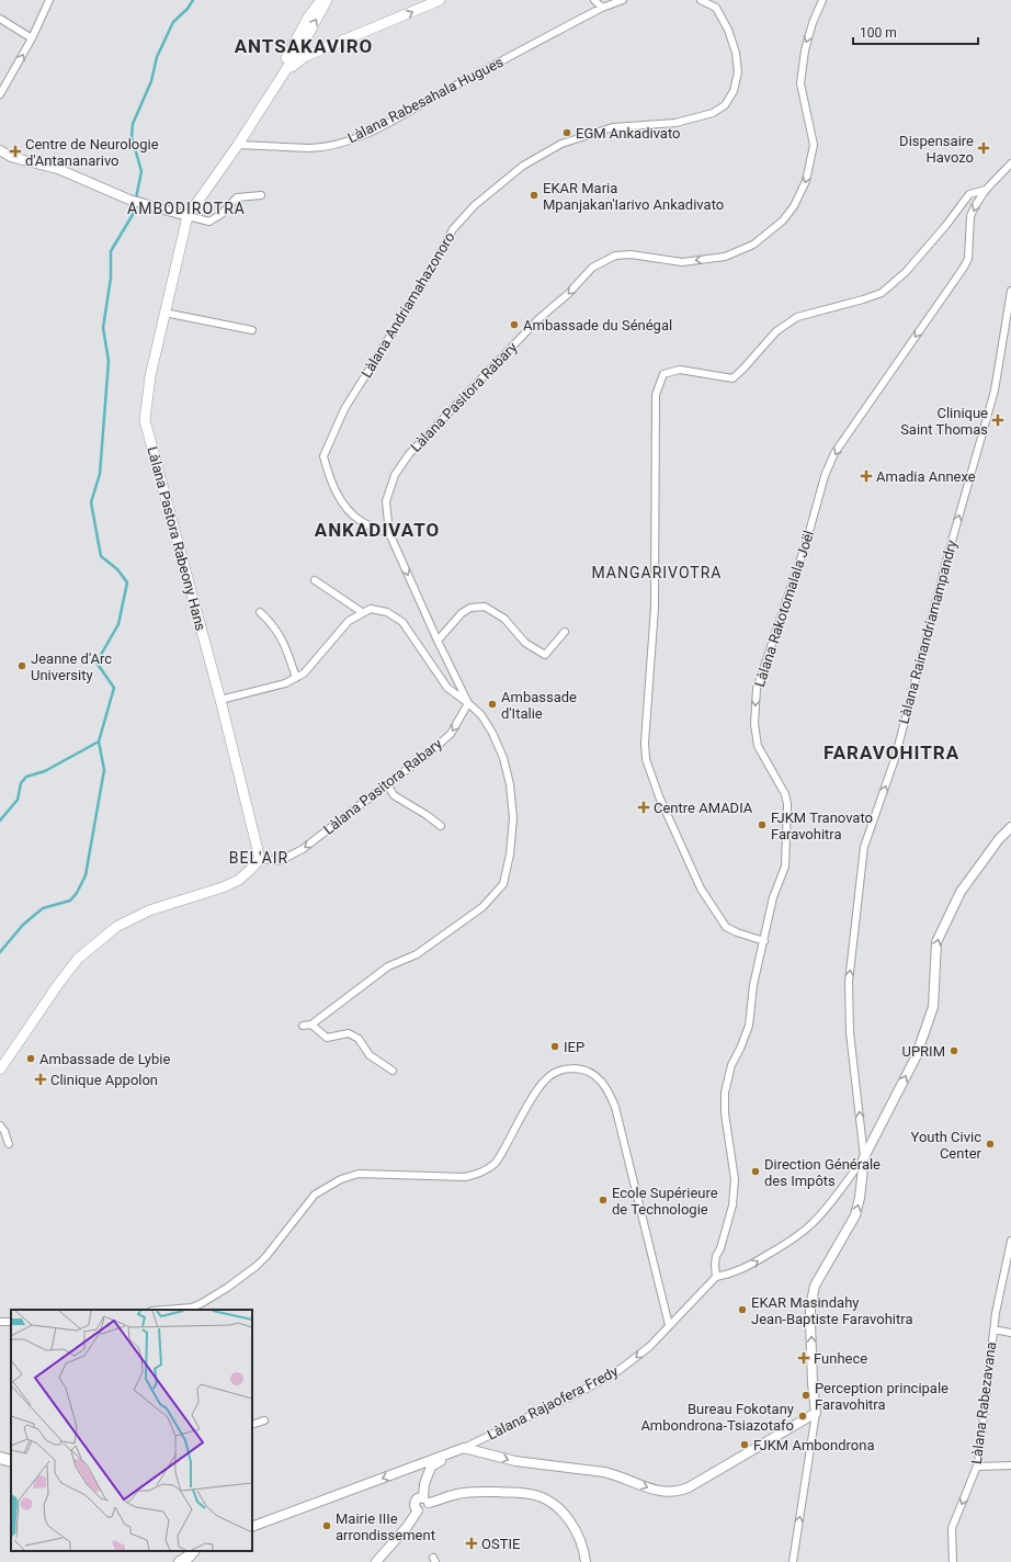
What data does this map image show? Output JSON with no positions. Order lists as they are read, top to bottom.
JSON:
{
  "streets": {
    "main road": ["Làlana Pastora Rabeony Hans"],
    "street": [
      "Làlana Rabesahala Hugues",
      "Làlana Andriamahazonoro",
      "Làlana Pasitora Rabary",
      "Làlana Rakotomalala Joël",
      "Làlana Rainandriamampandry",
      "Làlana Rajaofera Fredy",
      "Làlana Rabezavana"
    ]
  },
  "crossings": [
    ["Làlana Andriamahazonoro", "Làlana Pasitora Rabary"],
    ["Làlana Pasitora Rabary", "Làlana Pastora Rabeony Hans"],
    ["Làlana Rakotomalala Joël", "Làlana Rajaofera Fredy"]
  ],
  "one_way": [
    "Làlana Pasitora Rabary",
    "Làlana Rakotomalala Joël",
    "Làlana Rainandriamampandry",
    "Làlana Rajaofera Fredy"
  ],
  "districts": [
    "ANTSAKAVIRO",
    "AMBODIROTRA",
    "ANKADIVATO",
    "MANGARIVOTRA",
    "FARAVOHITRA",
    "BEL'AIR"
  ],
  "places": {
    "other": [
      "EGM Ankadivato",
      "EKAR Maria Mpanjakan'Iarivo Ankadivato",
      "Ambassade du Sénégal",
      "Jeanne d'Arc University",
      "Ambassade d'Italie",
      "FJKM Tranovato Faravohitra",
      "IEP",
      "UPRIM",
      "Ambassade de Lybie",
      "Youth Civic Center",
      "Direction Générale des Impôts",
      "Ecole Supérieure de Technologie",
      "EKAR Masindahy Jean-Baptiste Faravohitra",
      "Perception principale Faravohitra",
      "Bureau Fokotany Ambondrona-Tsiazotafo",
      "FJKM Ambondrona",
      "Mairie IIIe arrondissement"
    ],
    "health": [
      "Dispensaire Havozo",
      "Centre de Neurologie d'Antananarivo",
      "Clinique Saint Thomas",
      "Amadia Annexe",
      "Centre AMADIA",
      "Clinique Appolon",
      "Funhece",
      "OSTIE"
    ]
  },
  "scale_bar": "100 m"
}
